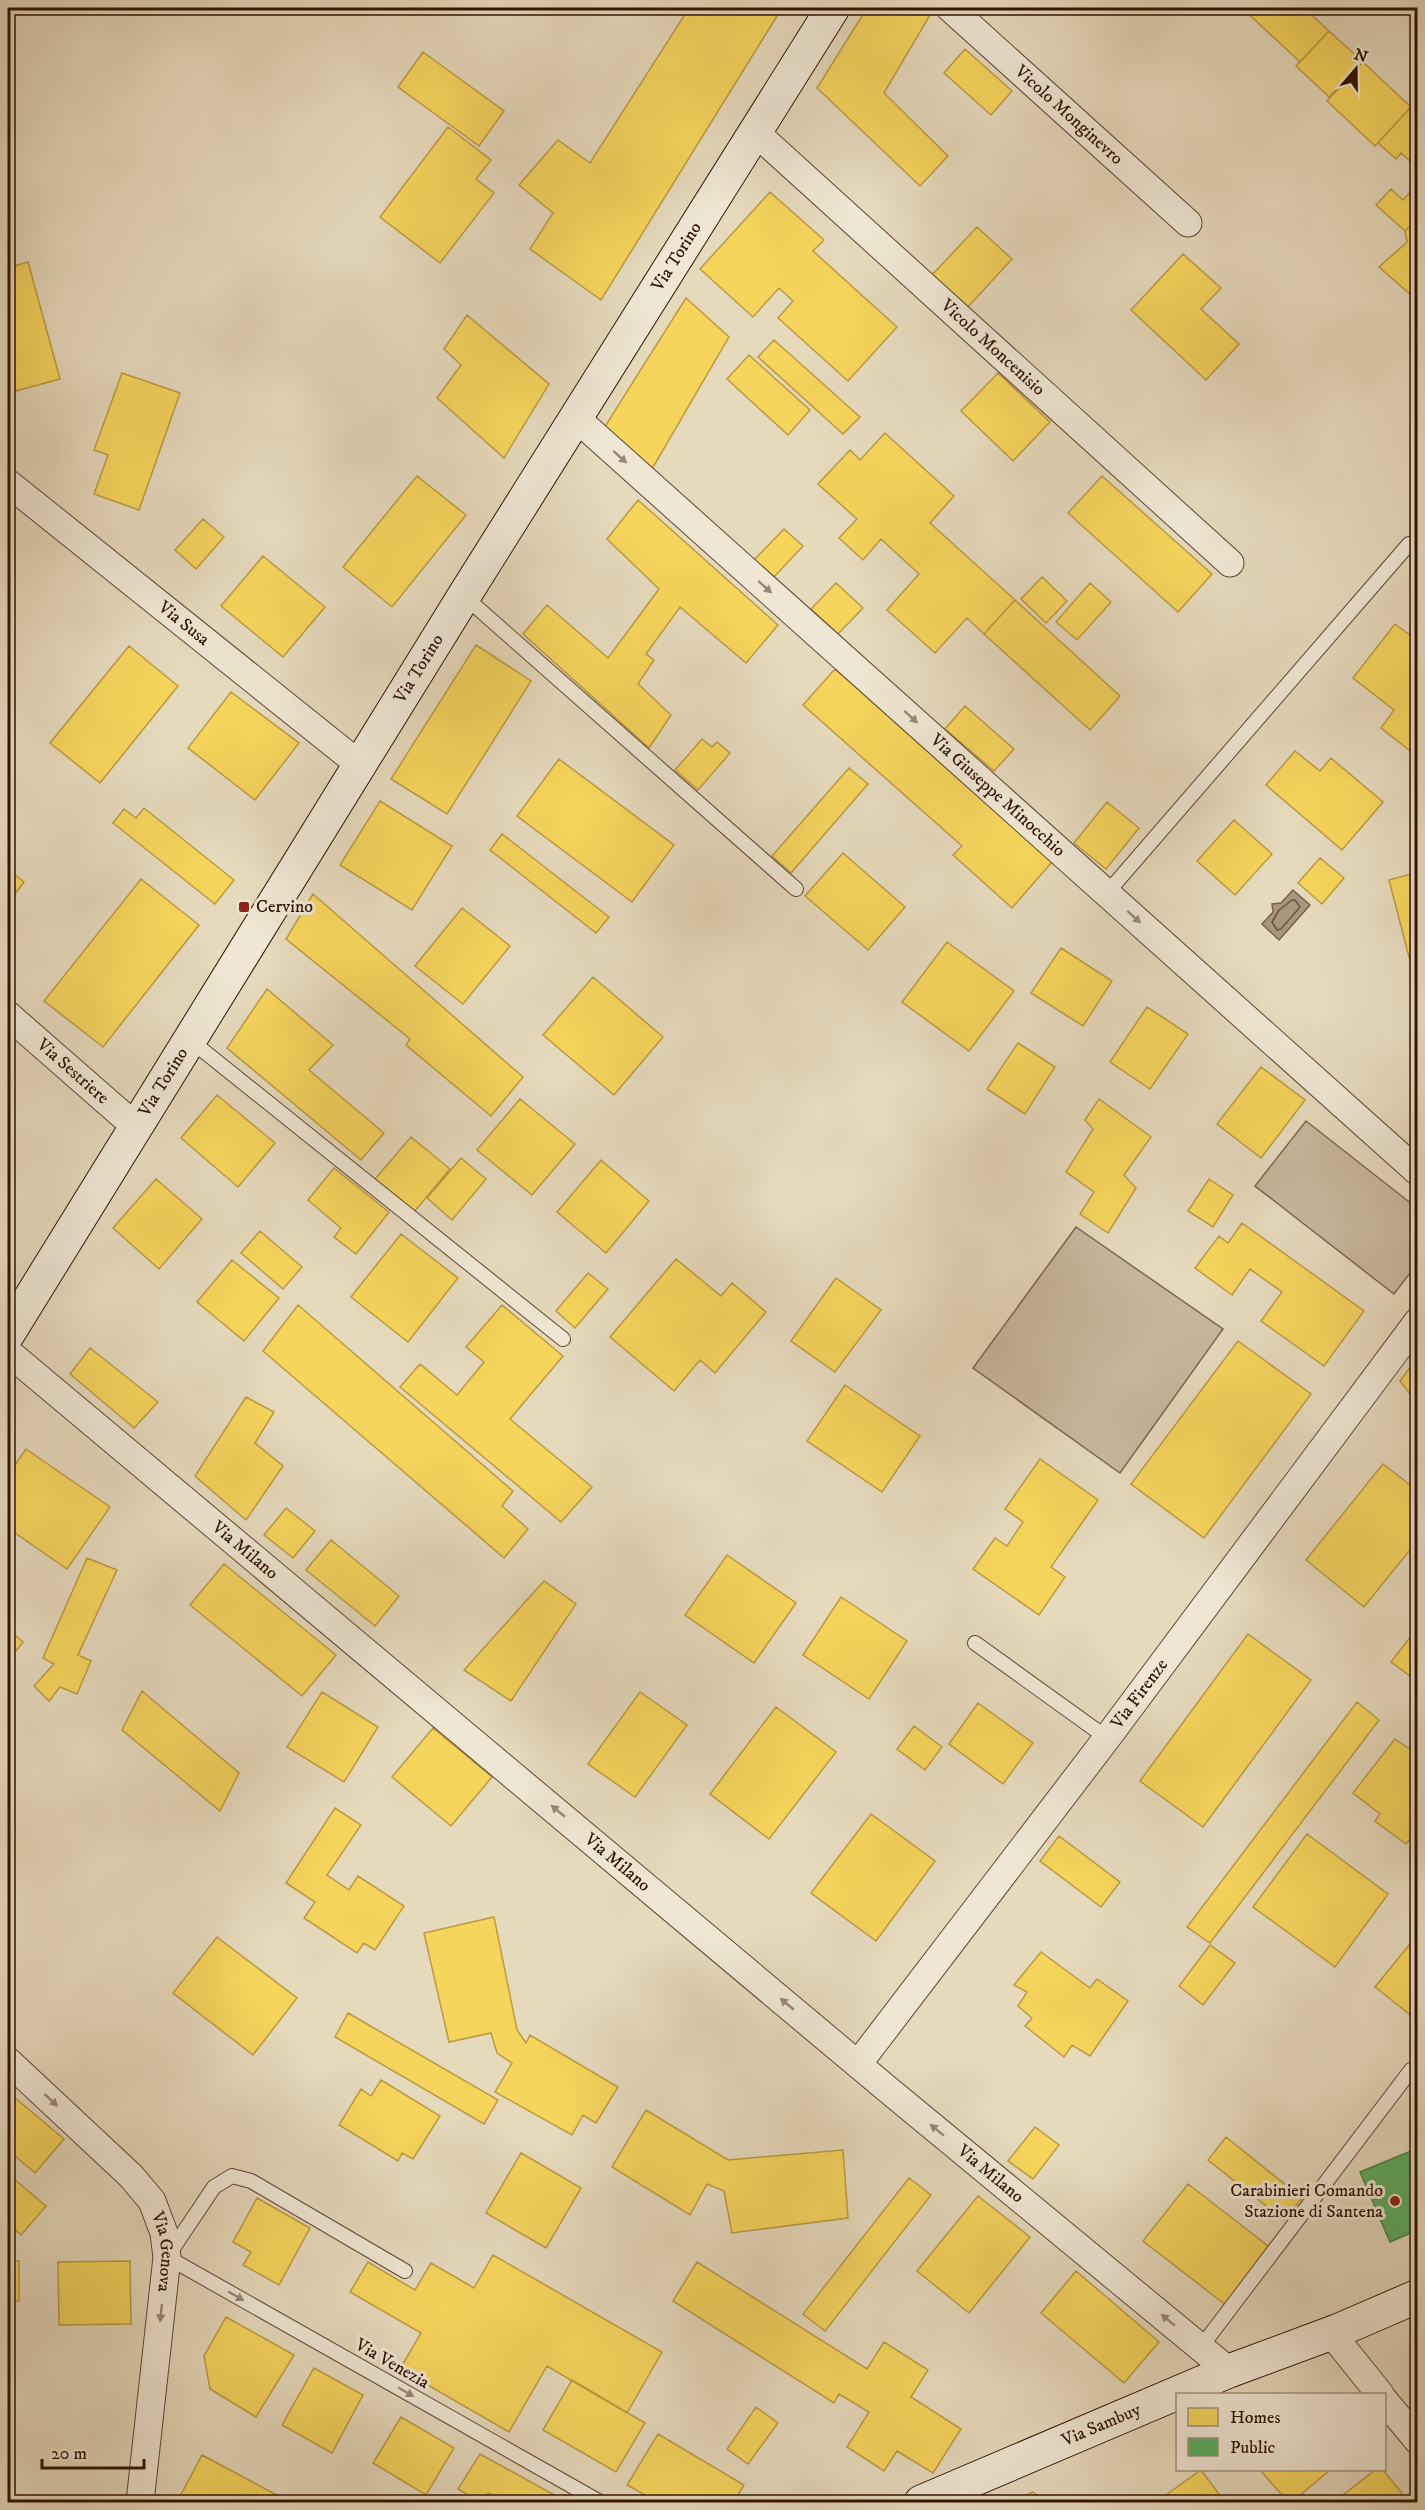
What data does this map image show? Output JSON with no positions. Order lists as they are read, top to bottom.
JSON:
{
  "streets": {
    "street": [
      "Vicolo Monginevro",
      "Via Torino",
      "Vicolo Moncenisio",
      "Via Susa",
      "Via Giuseppe Minocchio",
      "Via Sestriere",
      "Via Milano",
      "Via Firenze",
      "Via Genova",
      "Via Sambuy"
    ],
    "lane": ["Via Venezia"]
  },
  "crossings": [
    ["Via Torino", "Vicolo Moncenisio"],
    ["Via Torino", "Via Susa"],
    ["Via Torino", "Via Giuseppe Minocchio"],
    ["Via Torino", "Via Sestriere"],
    ["Via Milano", "Via Firenze"],
    ["Via Milano", "Via Sambuy"],
    ["Via Genova", "Via Venezia"]
  ],
  "one_way": [
    "Via Giuseppe Minocchio",
    "Via Milano",
    "Via Genova",
    "Via Venezia"
  ],
  "places": {
    "transit": ["Cervino"],
    "other": ["Carabinieri Comando Stazione di Santena"]
  },
  "legend": ["Homes", "Public"],
  "scale_bar": "20 m",
  "north": "top"
}
